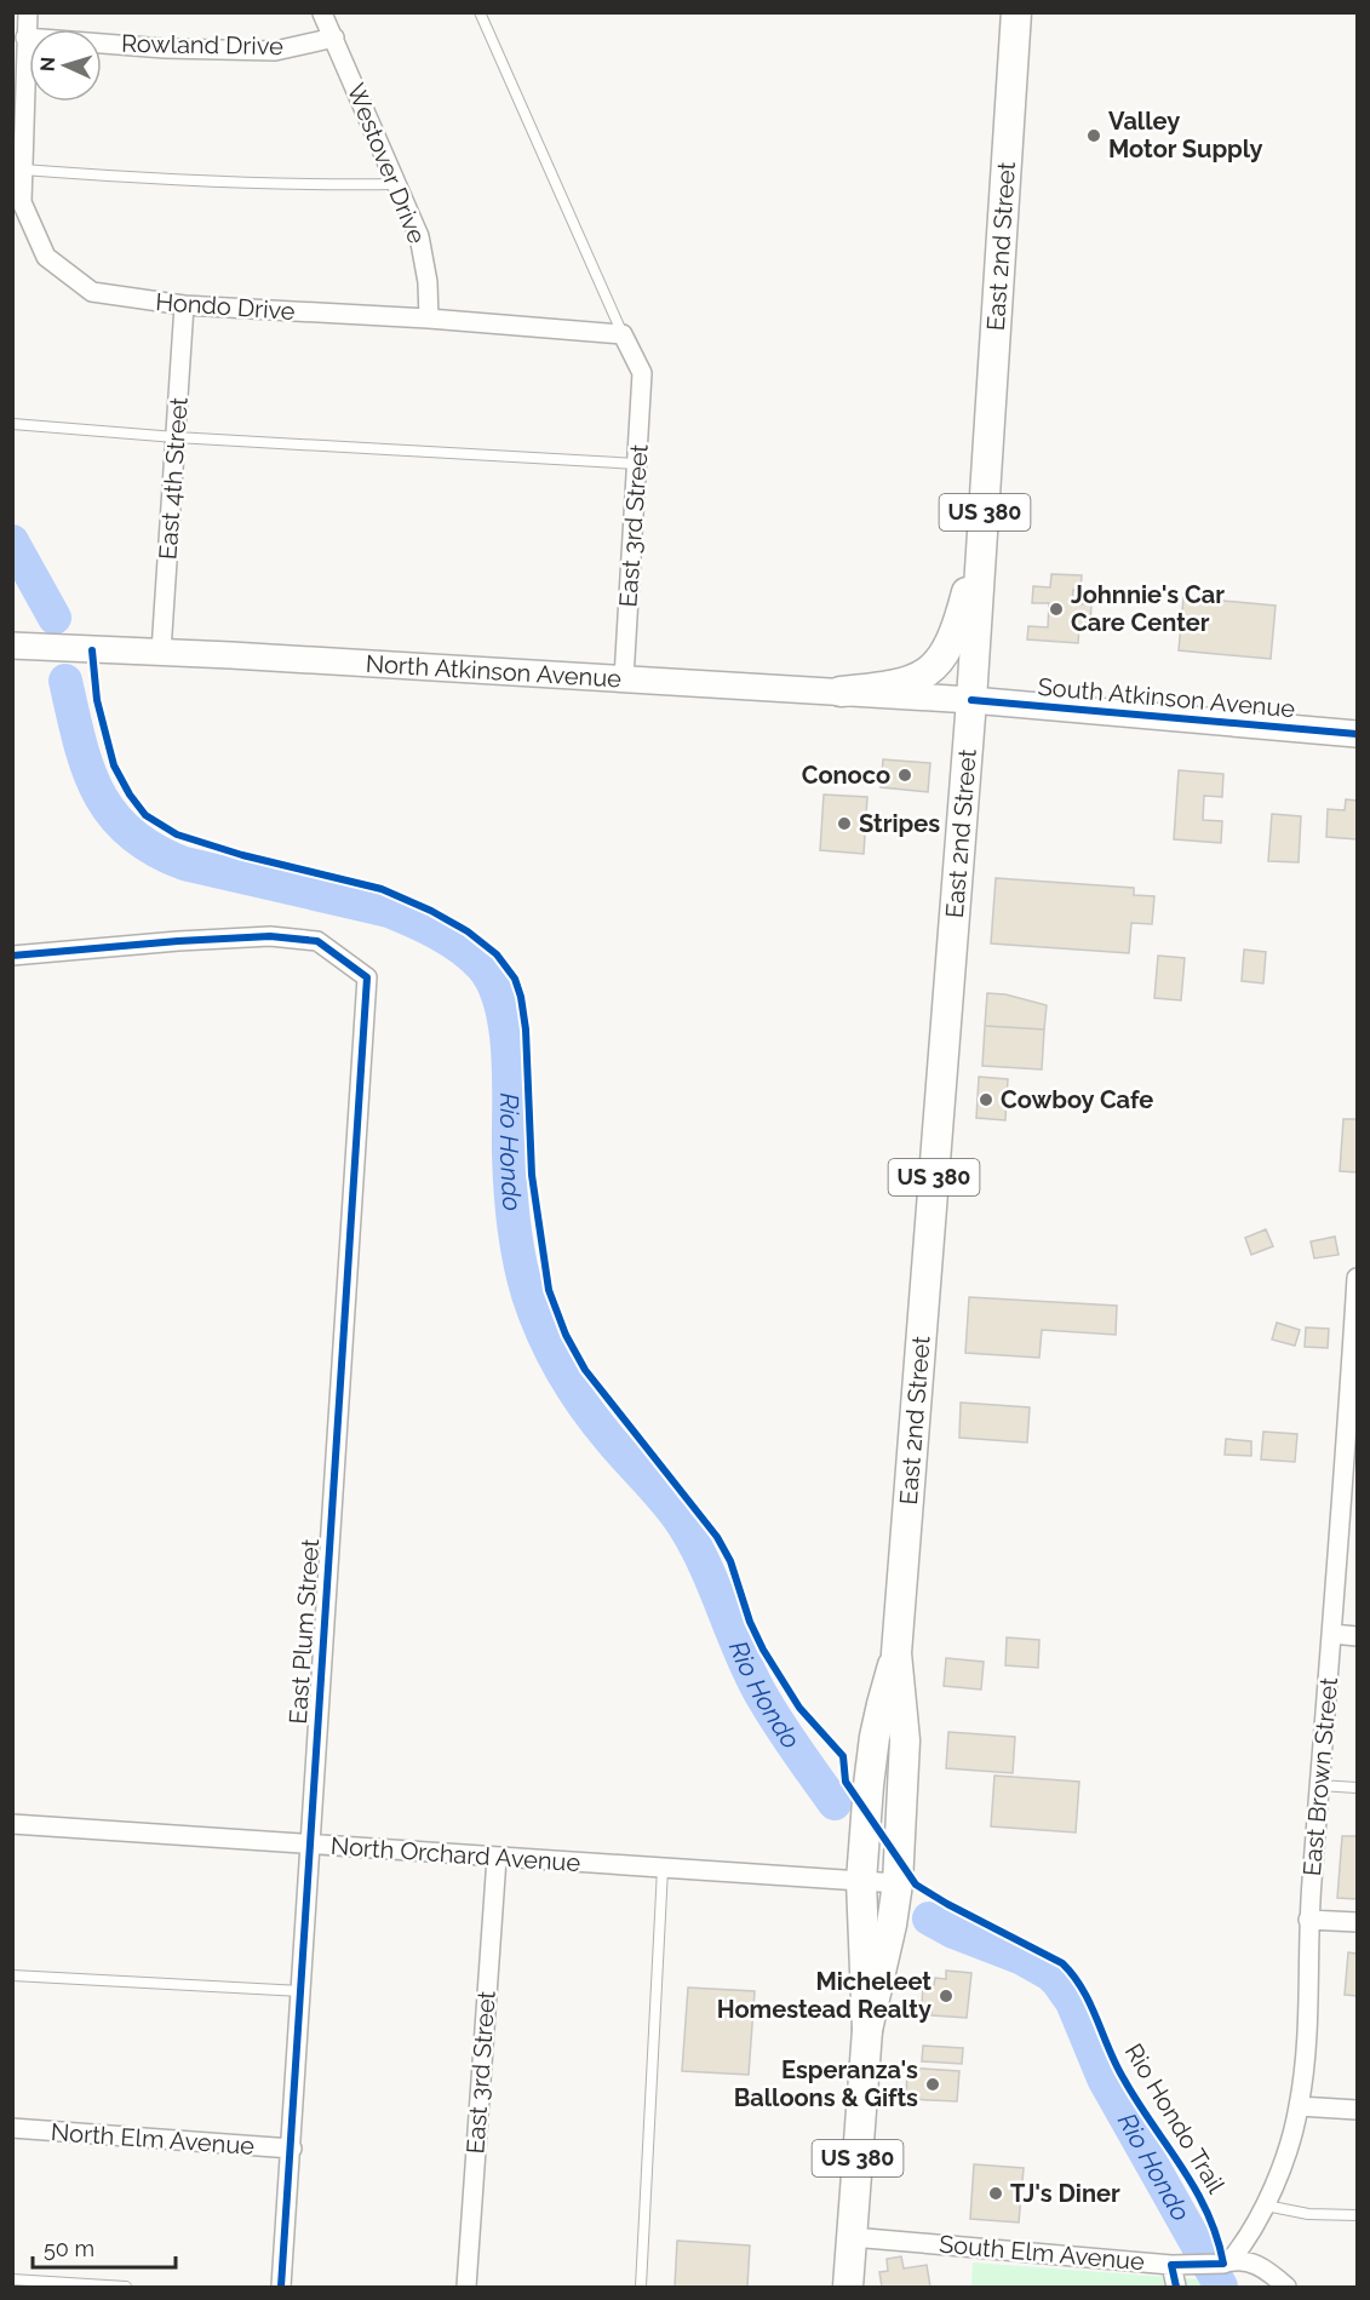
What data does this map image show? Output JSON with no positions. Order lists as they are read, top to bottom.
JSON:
{
  "streets": {
    "main road": [
      "East 2nd Street",
      "US 380",
      "North Atkinson Avenue",
      "South Atkinson Avenue"
    ],
    "street": [
      "Rowland Drive",
      "Westover Drive",
      "Hondo Drive",
      "East 4th Street",
      "East 3rd Street",
      "East Plum Street",
      "East Brown Street",
      "North Orchard Avenue",
      "North Elm Avenue",
      "South Elm Avenue"
    ],
    "cycle path": ["Rio Hondo Trail"]
  },
  "crossings": [
    ["Rowland Drive", "Westover Drive"],
    ["Rowland Drive", "Hondo Drive"],
    ["Westover Drive", "Hondo Drive"],
    ["East 2nd Street", "North Atkinson Avenue"],
    ["East 2nd Street", "South Atkinson Avenue"],
    ["East 2nd Street", "North Orchard Avenue"],
    ["East 2nd Street", "South Elm Avenue"],
    ["Hondo Drive", "East 4th Street"],
    ["Hondo Drive", "East 3rd Street"],
    ["East 4th Street", "North Atkinson Avenue"],
    ["East 3rd Street", "North Atkinson Avenue"],
    ["East 3rd Street", "North Orchard Avenue"],
    ["North Atkinson Avenue", "South Atkinson Avenue"],
    ["East Plum Street", "North Orchard Avenue"],
    ["East Plum Street", "North Elm Avenue"],
    ["East Brown Street", "South Elm Avenue"]
  ],
  "water": ["Rio Hondo"],
  "places": [
    "Valley Motor Supply",
    "Johnnie's Car Care Center",
    "Conoco",
    "Stripes",
    "Cowboy Cafe",
    "Micheleet Homestead Realty",
    "Esperanza's Balloons & Gifts",
    "TJ's Diner"
  ],
  "scale_bar": "50 m",
  "north": "left"
}
